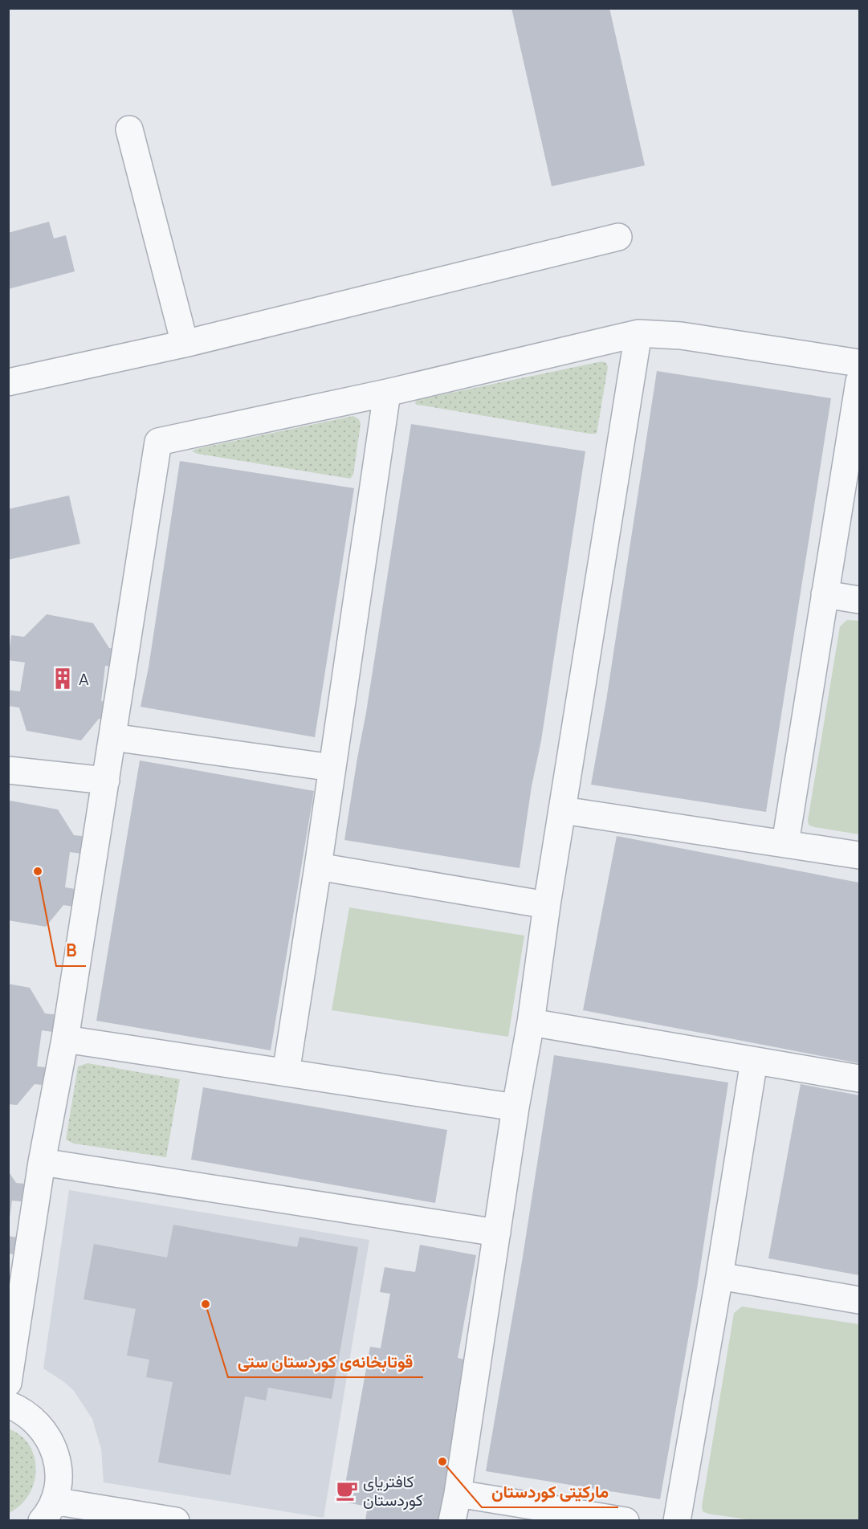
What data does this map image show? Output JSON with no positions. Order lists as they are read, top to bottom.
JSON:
{
  "places": {
    "building": ["A"],
    "other": ["B", "قوتابخانەی کوردستان ستی", "مارکێتی کوردستان"],
    "cafe": ["کافتریای کوردستان"]
  }
}
